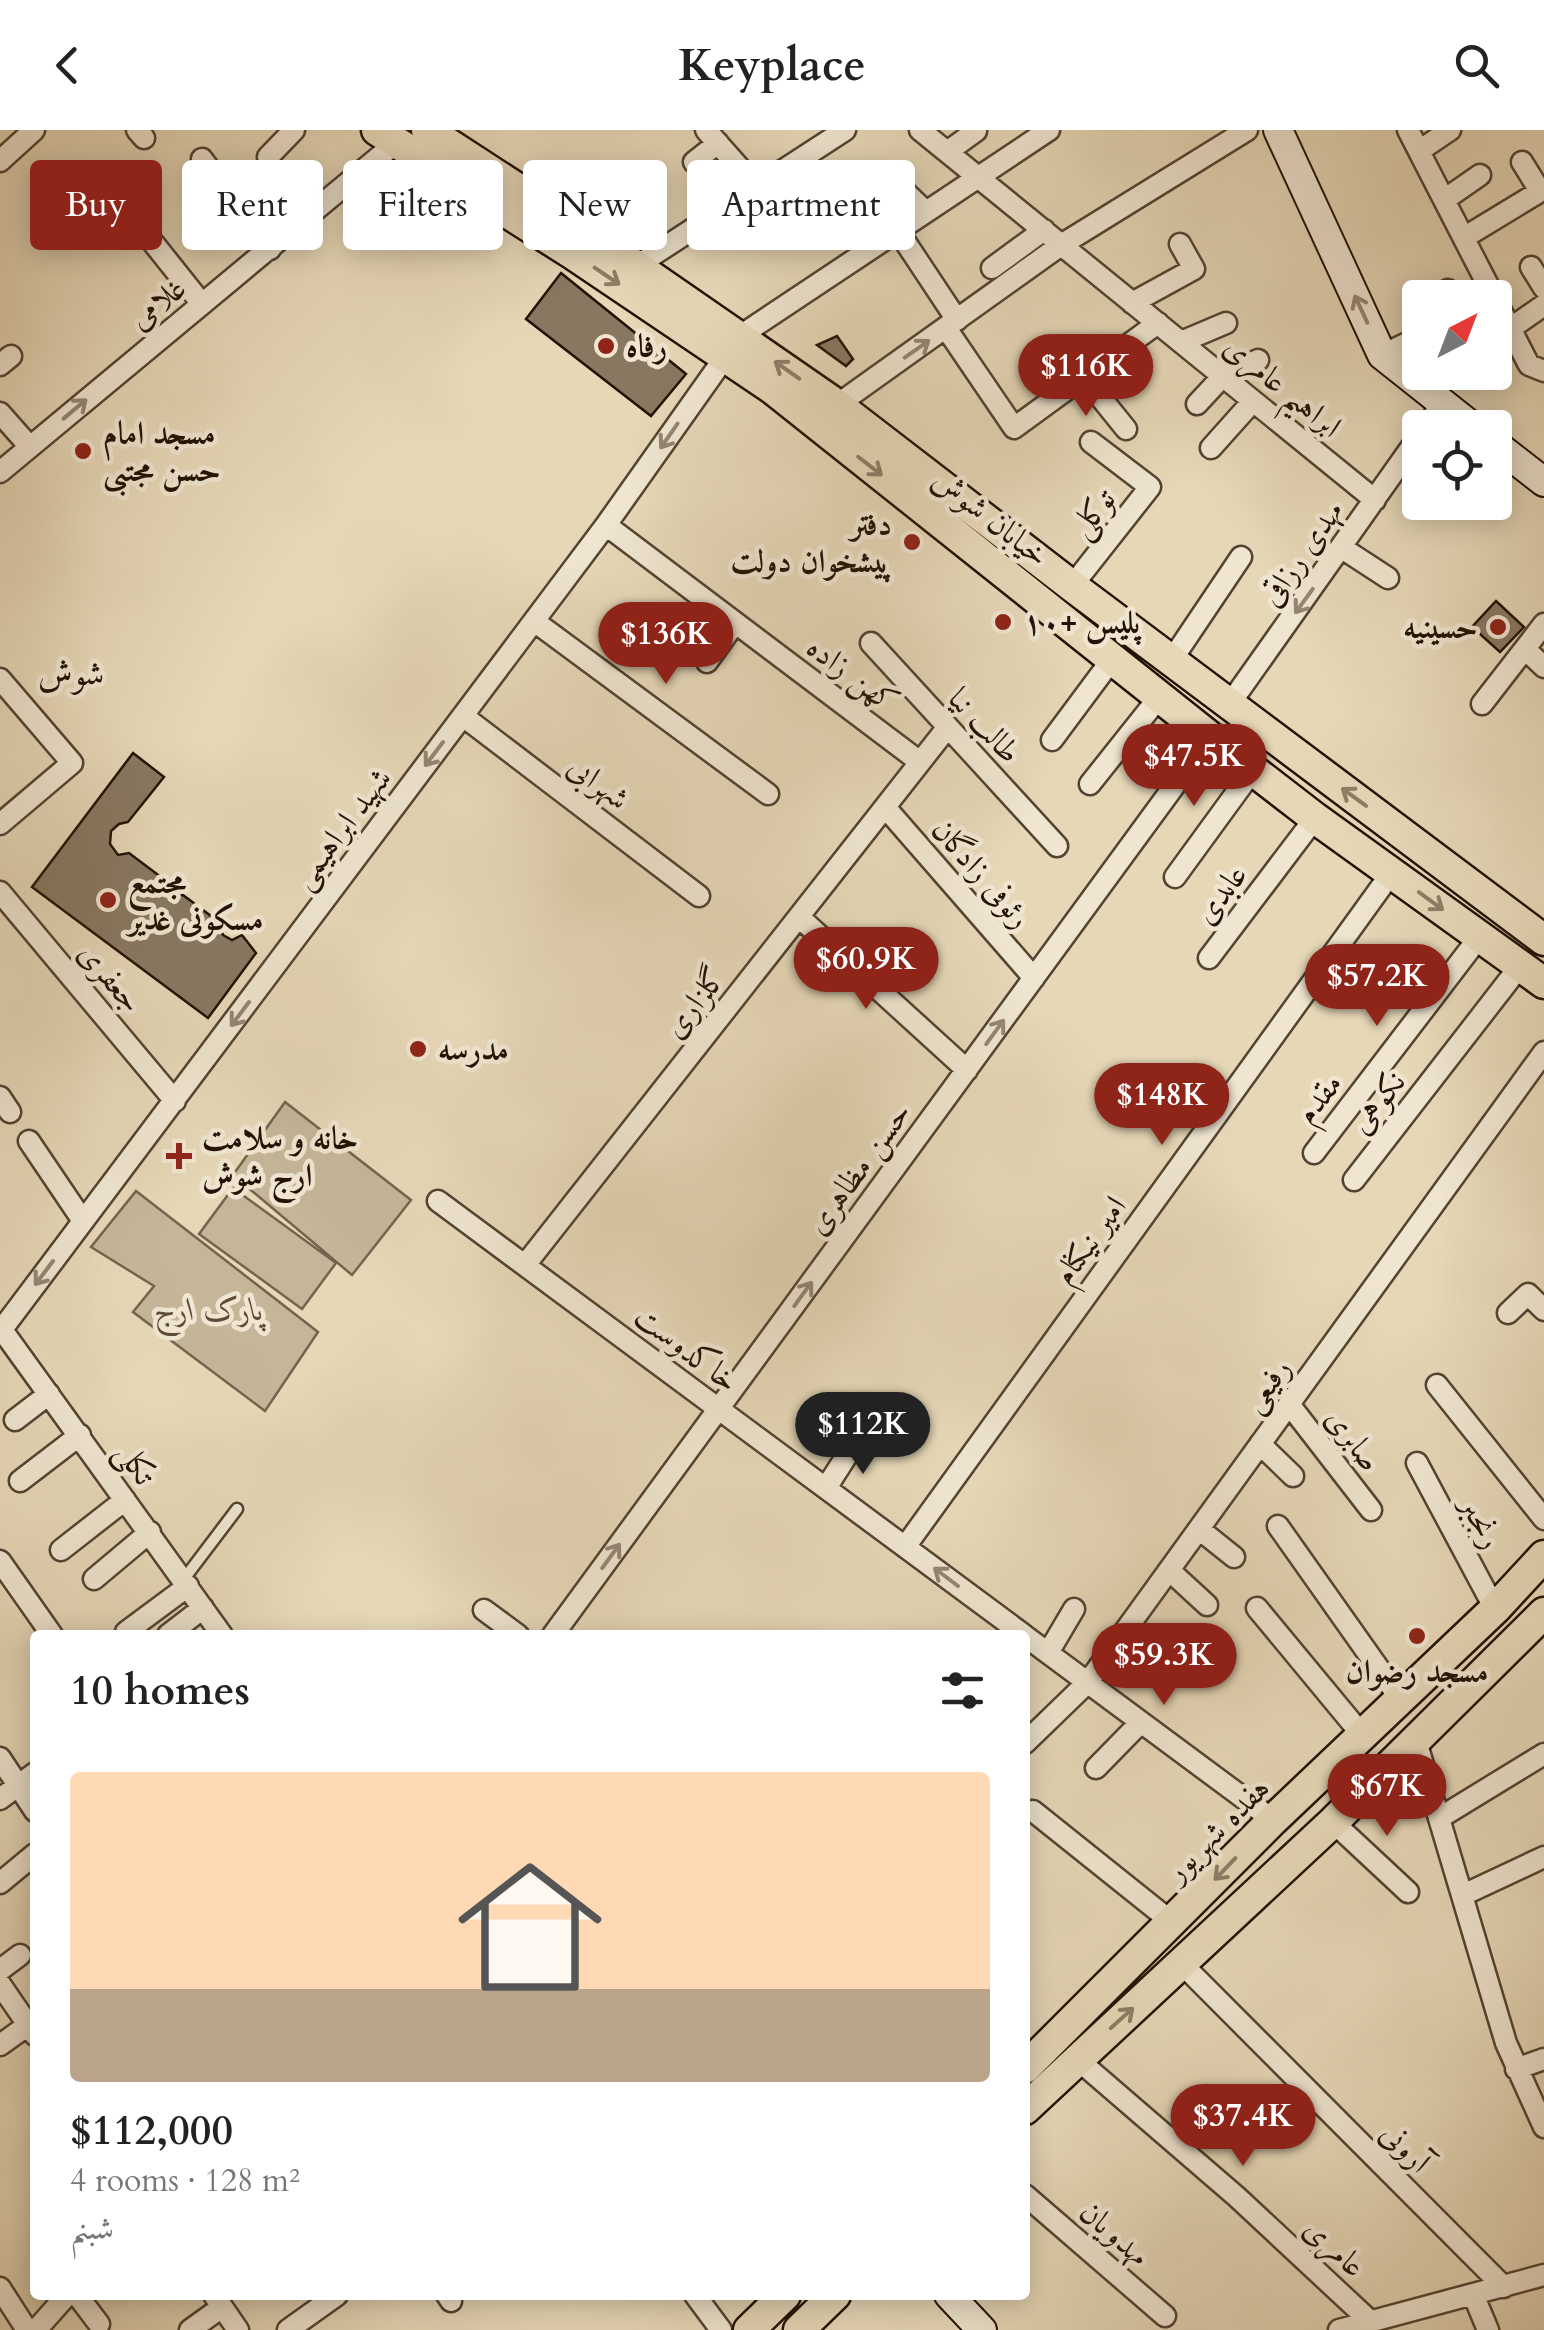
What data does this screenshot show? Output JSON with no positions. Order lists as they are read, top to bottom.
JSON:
{
  "streets": {
    "main road": ["خیابان شوش", "هفده شهریور"],
    "street": [
      "غلامی",
      "ابراهیم عامری",
      "توکلی",
      "مهدی رزاقی",
      "کهن زاده",
      "طالب نیا",
      "شهرابی",
      "شهید ابراهیمی",
      "رئوفی زادگان",
      "عابدی",
      "جعفری",
      "گلزاری",
      "مقدم",
      "نکوهی",
      "حسن مظاهری",
      "امیر نیکنام",
      "خاکدوست",
      "رفیعی",
      "صابری",
      "تکلی",
      "رنجبر",
      "آرونی",
      "مهدویان",
      "عامری"
    ]
  },
  "crossings": [
    ["غلامی", "خیابان شوش"],
    ["ابراهیم عامری", "مهدی رزاقی"],
    ["توکلی", "خیابان شوش"],
    ["خیابان شوش", "مهدی رزاقی"],
    ["خیابان شوش", "شهید ابراهیمی"],
    ["خیابان شوش", "عابدی"],
    ["خیابان شوش", "مقدم"],
    ["خیابان شوش", "نکوهی"],
    ["خیابان شوش", "حسن مظاهری"],
    ["خیابان شوش", "امیر نیکنام"],
    ["کهن زاده", "شهید ابراهیمی"],
    ["کهن زاده", "گلزاری"],
    ["طالب نیا", "گلزاری"],
    ["شهرابی", "شهید ابراهیمی"],
    ["شهید ابراهیمی", "جعفری"],
    ["شهید ابراهیمی", "تکلی"],
    ["رئوفی زادگان", "گلزاری"],
    ["رئوفی زادگان", "حسن مظاهری"],
    ["گلزاری", "خاکدوست"],
    ["حسن مظاهری", "خاکدوست"],
    ["امیر نیکنام", "خاکدوست"],
    ["خاکدوست", "رفیعی"],
    ["خاکدوست", "هفده شهریور"],
    ["رفیعی", "صابری"],
    ["رنجبر", "هفده شهریور"]
  ],
  "one_way": ["غلامی", "شهید ابراهیمی", "حسن مظاهری"],
  "districts": ["شوش"],
  "parks": ["پارک ارج"],
  "places": {
    "other": [
      "رفاه",
      "مسجد امام حسن مجتبی",
      "دفتر پیشخوان دولت",
      "پلیس +۱۰",
      "حسینیه",
      "مجتمع مسکونی غدیر",
      "مدرسه",
      "مسجد رضوان"
    ],
    "health": ["خانه و سلامت ارج شوش"]
  },
  "north": "top right",
  "page": {
    "header": "Keyplace",
    "chip": [
      "Buy",
      "Rent",
      "Filters",
      "New",
      "Apartment"
    ],
    "price": [
      "$116K",
      "$136K",
      "$47.5K",
      "$60.9K",
      "$57.2K",
      "$148K",
      "$112K",
      "$59.3K",
      "$67K",
      "$37.4K"
    ],
    "heading": "10 homes",
    "list": [
      {
        "name": "$112,000",
        "note": "4 rooms · 128 m² · شبنم"
      }
    ]
  }
}
